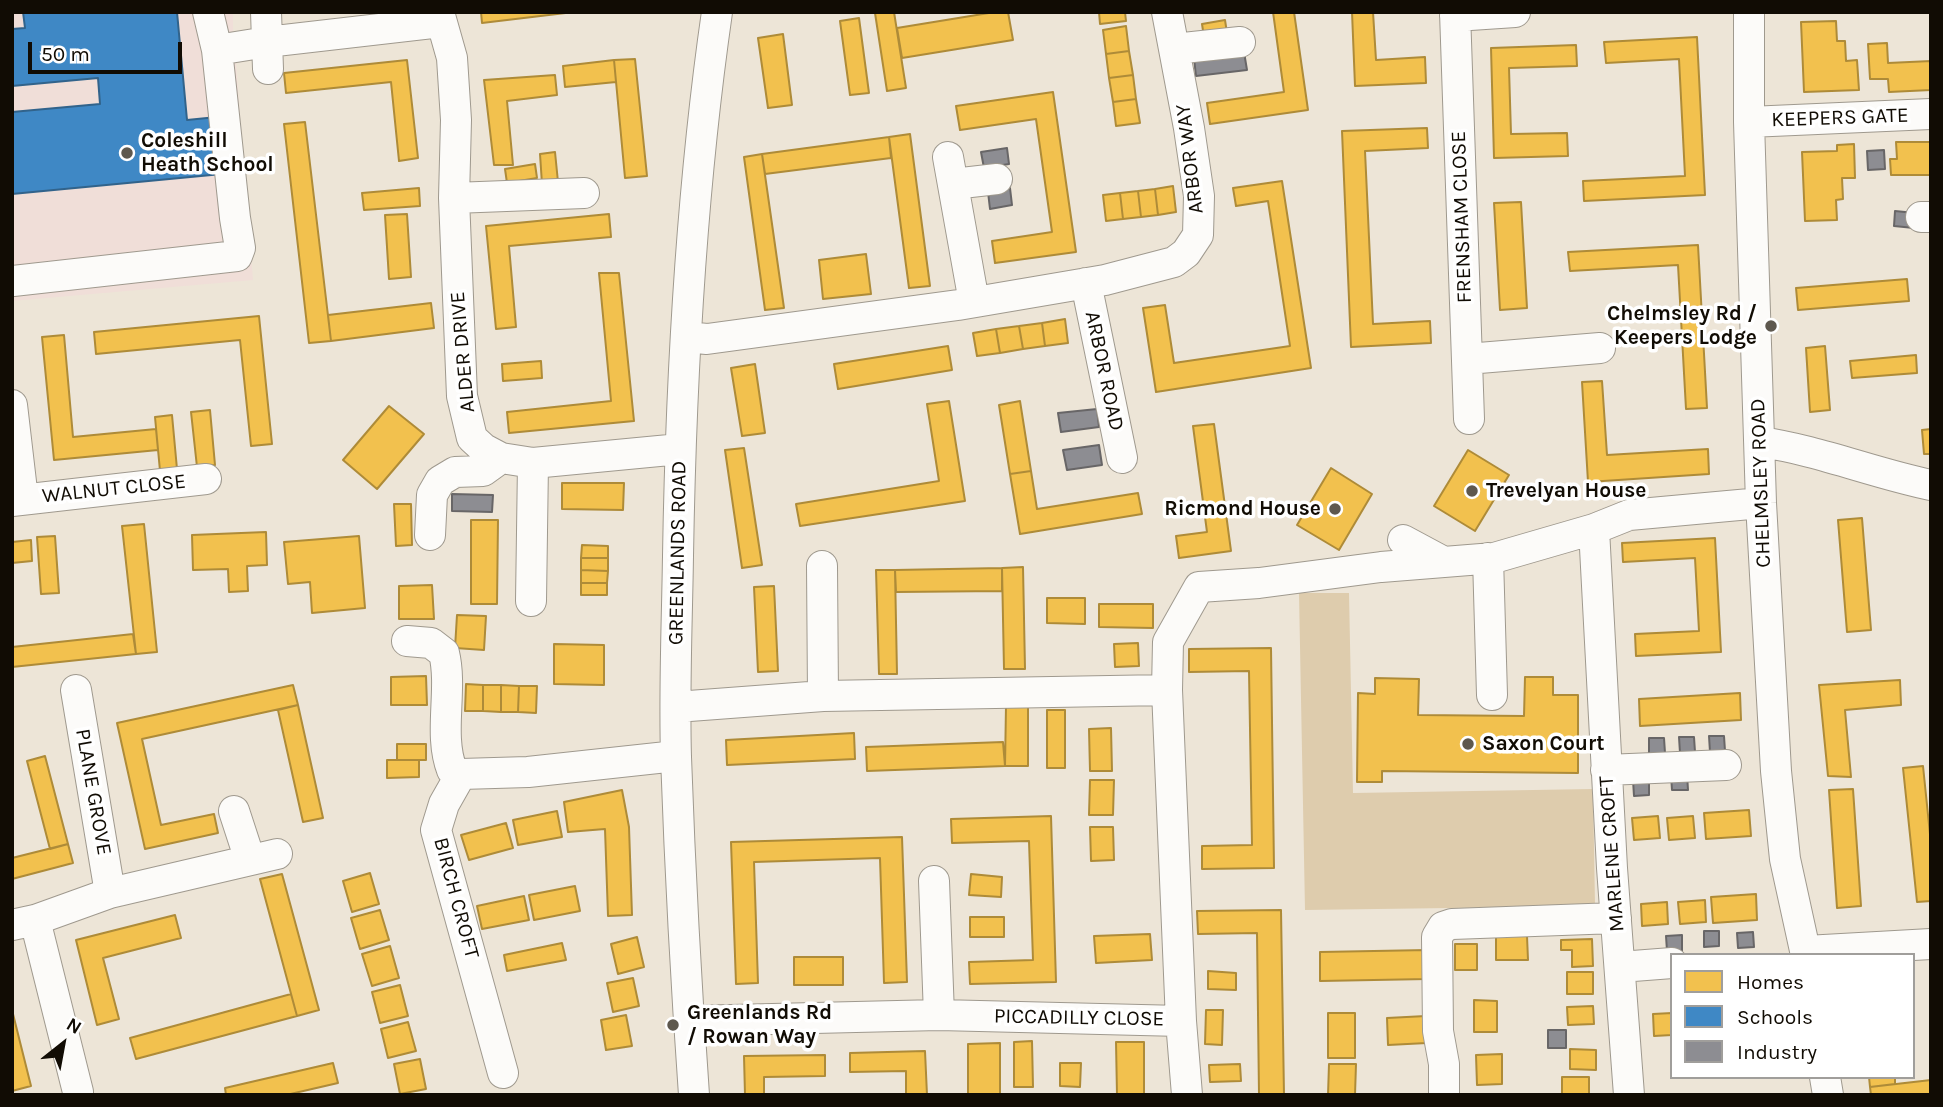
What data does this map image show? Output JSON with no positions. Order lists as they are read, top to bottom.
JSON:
{
  "streets": {
    "street": [
      "KEEPERS GATE",
      "ARBOR WAY",
      "FRENSHAM CLOSE",
      "ALDER DRIVE",
      "ARBOR ROAD",
      "CHELMSLEY ROAD",
      "WALNUT CLOSE",
      "GREENLANDS ROAD",
      "PLANE GROVE",
      "MARLENE CROFT",
      "BIRCH CROFT",
      "PICCADILLY CLOSE"
    ]
  },
  "crossings": [
    ["KEEPERS GATE", "CHELMSLEY ROAD"],
    ["ARBOR WAY", "ARBOR ROAD"],
    ["ARBOR WAY", "GREENLANDS ROAD"],
    ["ALDER DRIVE", "GREENLANDS ROAD"],
    ["GREENLANDS ROAD", "PICCADILLY CLOSE"]
  ],
  "places": [
    "Coleshill Heath School",
    "Chelmsley Rd / Keepers Lodge",
    "Trevelyan House",
    "Ricmond House",
    "Saxon Court",
    "Greenlands Rd / Rowan Way"
  ],
  "legend": ["Homes", "Schools", "Industry"],
  "scale_bar": "50 m",
  "north": "top right"
}
